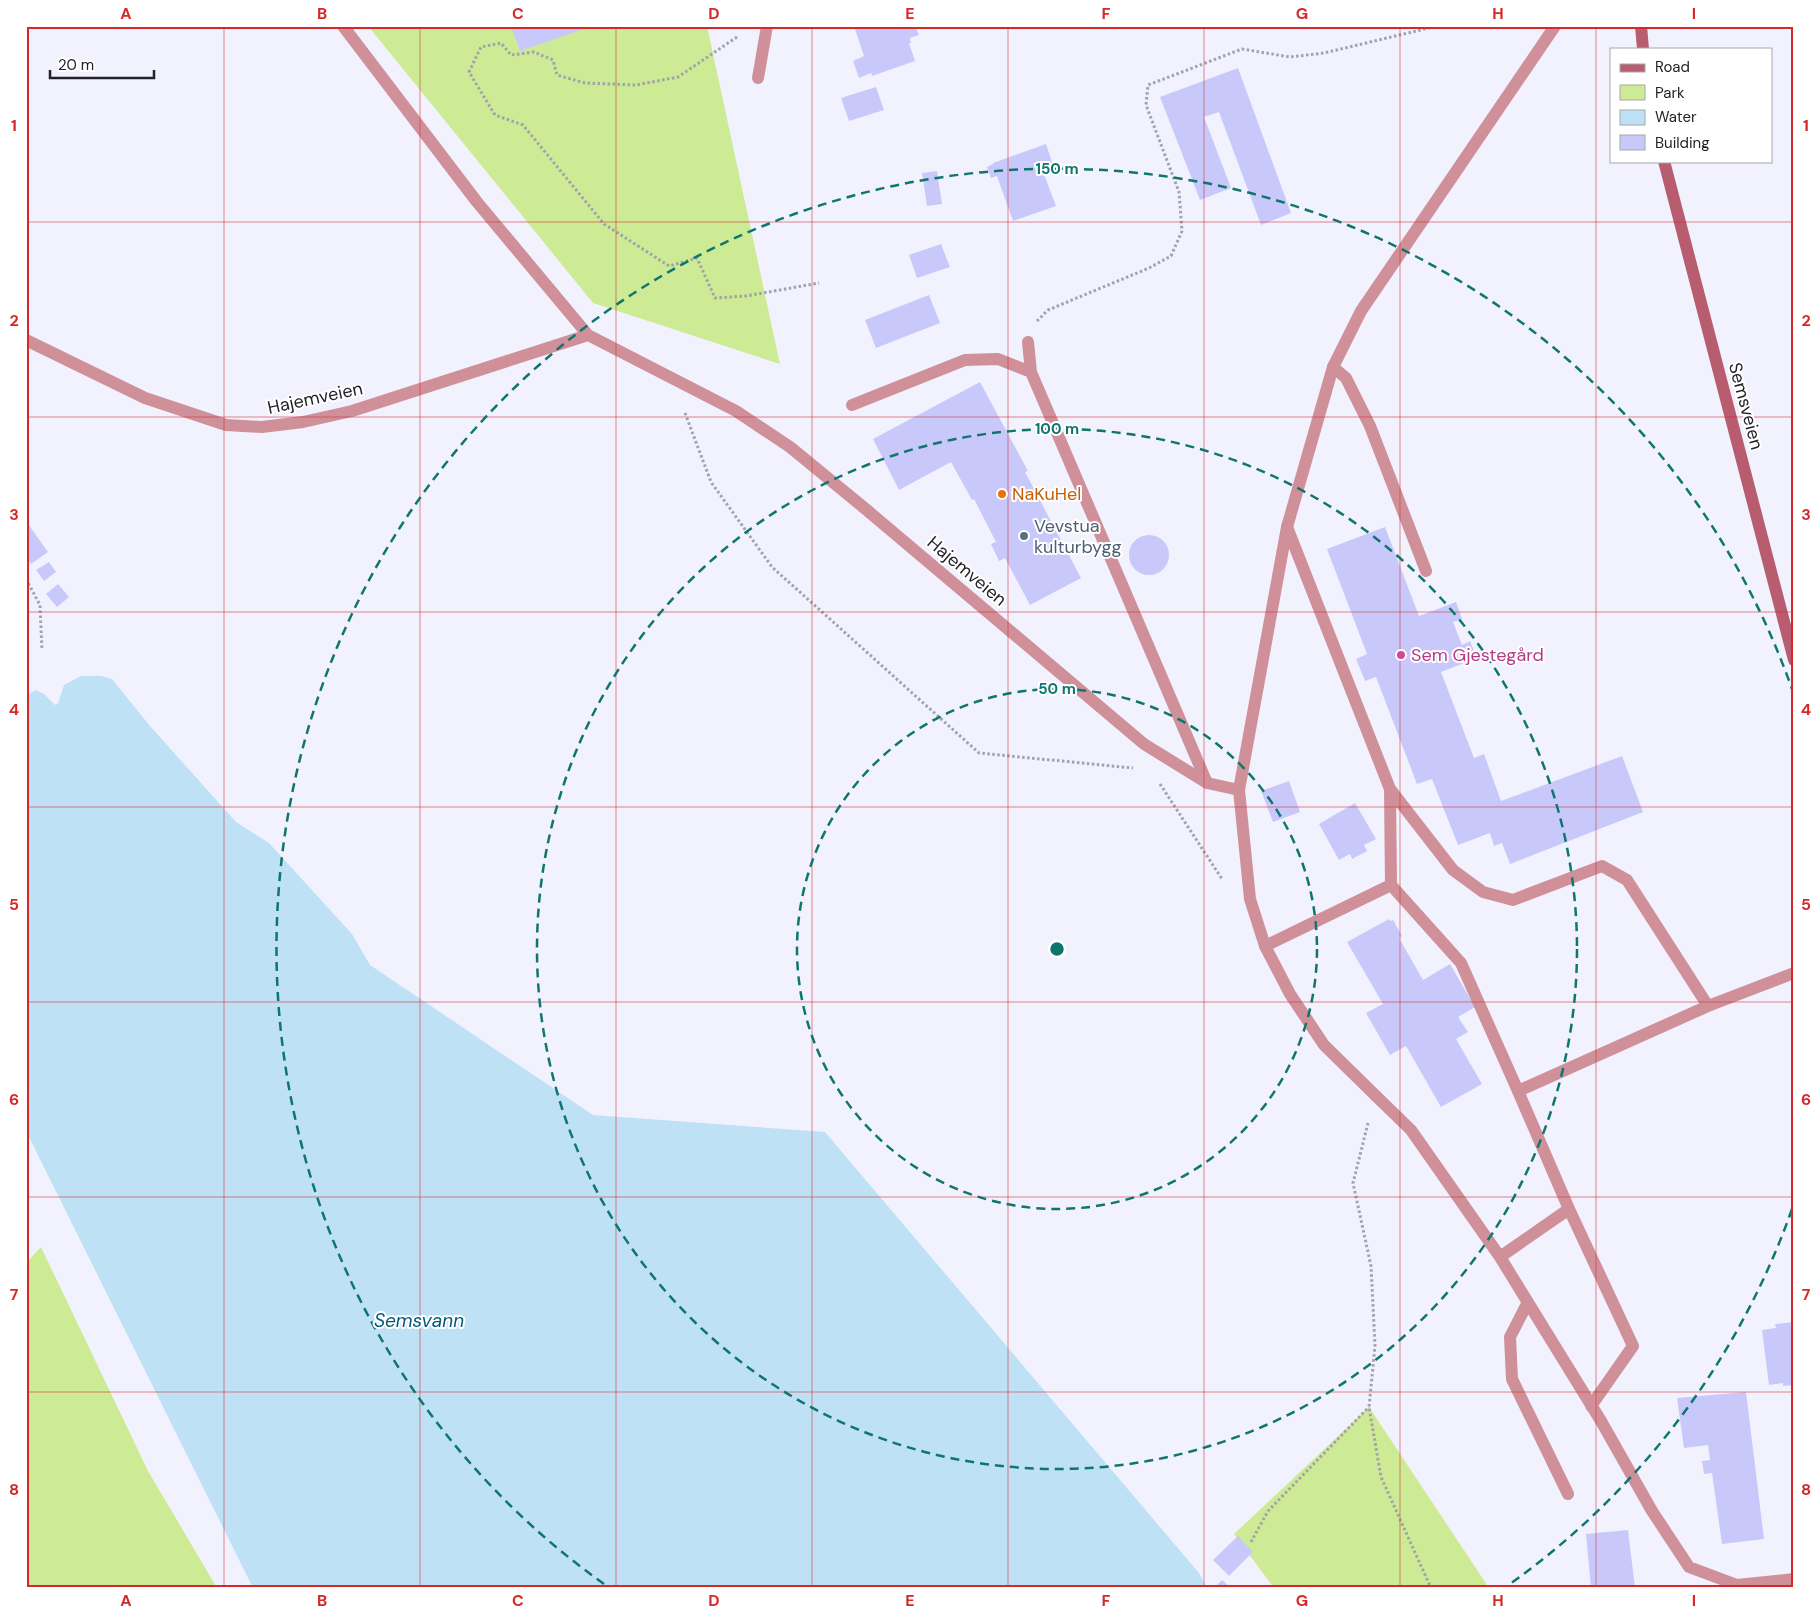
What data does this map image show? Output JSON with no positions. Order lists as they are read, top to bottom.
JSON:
{
  "streets": {
    "main road": ["Semsveien"],
    "street": ["Hajemveien"]
  },
  "water": ["Semsvann"],
  "places": ["NaKuHel", "Vevstua kulturbygg", "Sem Gjestegård"],
  "legend": [
    "Road",
    "Park",
    "Water",
    "Building"
  ],
  "scale_bar": "20 m",
  "grid": {
    "columns": [
      "A",
      "B",
      "C",
      "D",
      "E",
      "F",
      "G",
      "H",
      "I"
    ],
    "rows": [
      "1",
      "2",
      "3",
      "4",
      "5",
      "6",
      "7",
      "8"
    ]
  },
  "rings": ["150 m", "100 m", "50 m"]
}
